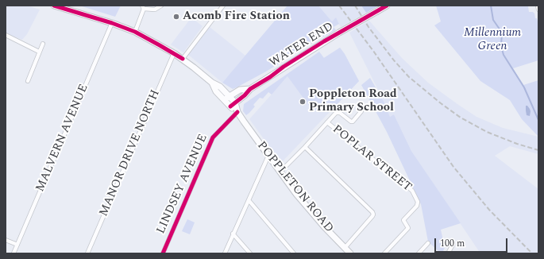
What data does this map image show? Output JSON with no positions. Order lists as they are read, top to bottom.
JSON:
{
  "streets": {
    "main road": ["WATER END", "POPPLETON ROAD"],
    "street": [
      "MALVERN AVENUE",
      "MANOR DRIVE NORTH",
      "POPLAR STREET",
      "LINDSEY AVENUE"
    ]
  },
  "crossings": [
    ["LINDSEY AVENUE", "POPPLETON ROAD"]
  ],
  "parks": ["Millennium Green"],
  "places": ["Acomb Fire Station", "Poppleton Road Primary School"],
  "scale_bar": "100 m"
}
